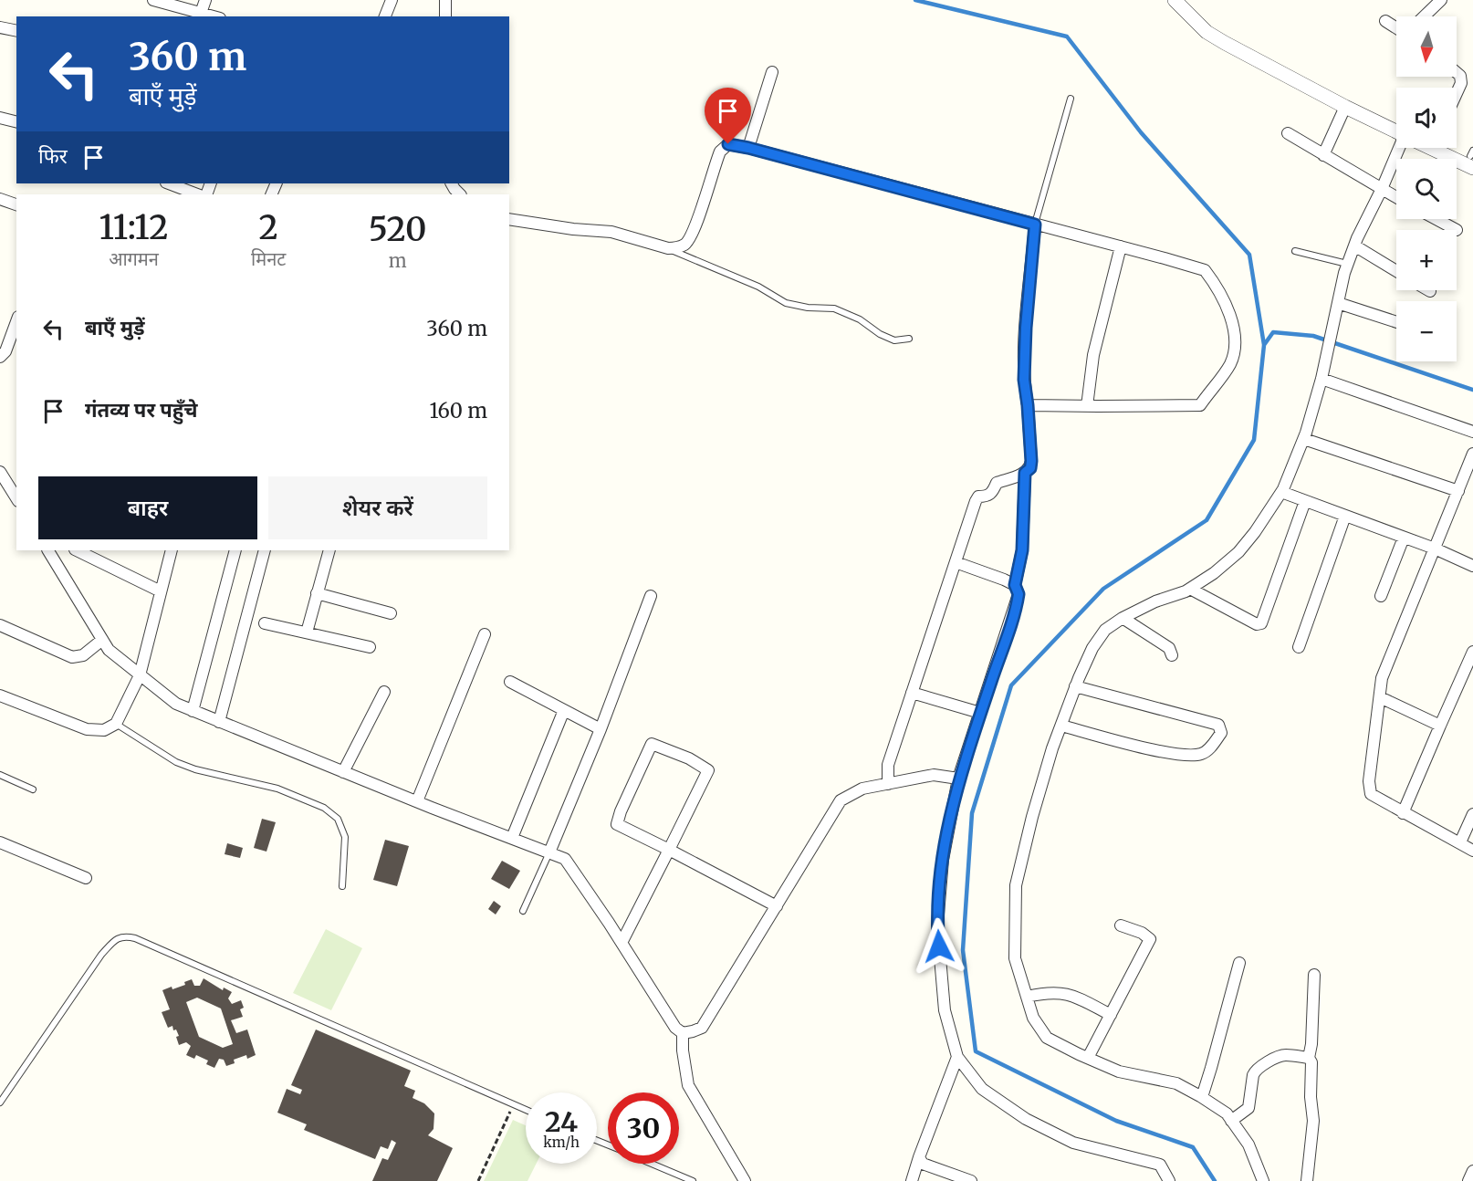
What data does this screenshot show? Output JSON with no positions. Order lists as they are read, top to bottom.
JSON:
{
  "north": "bottom",
  "page": {
    "map_buttons": ["+", "−"],
    "turn": ["360 m", "बाएँ मुड़ें"],
    "then": "फिर",
    "eta": [
      "11:12",
      "आगमन",
      "2",
      "मिनट",
      "520",
      "m"
    ],
    "list": [
      {
        "name": "बाएँ मुड़ें",
        "value": "360 m"
      },
      {
        "name": "गंतव्य पर पहुँचे",
        "value": "160 m"
      }
    ],
    "buttons": ["बाहर", "शेयर करें"],
    "speed": "24 km/h",
    "limit": "30"
  }
}
